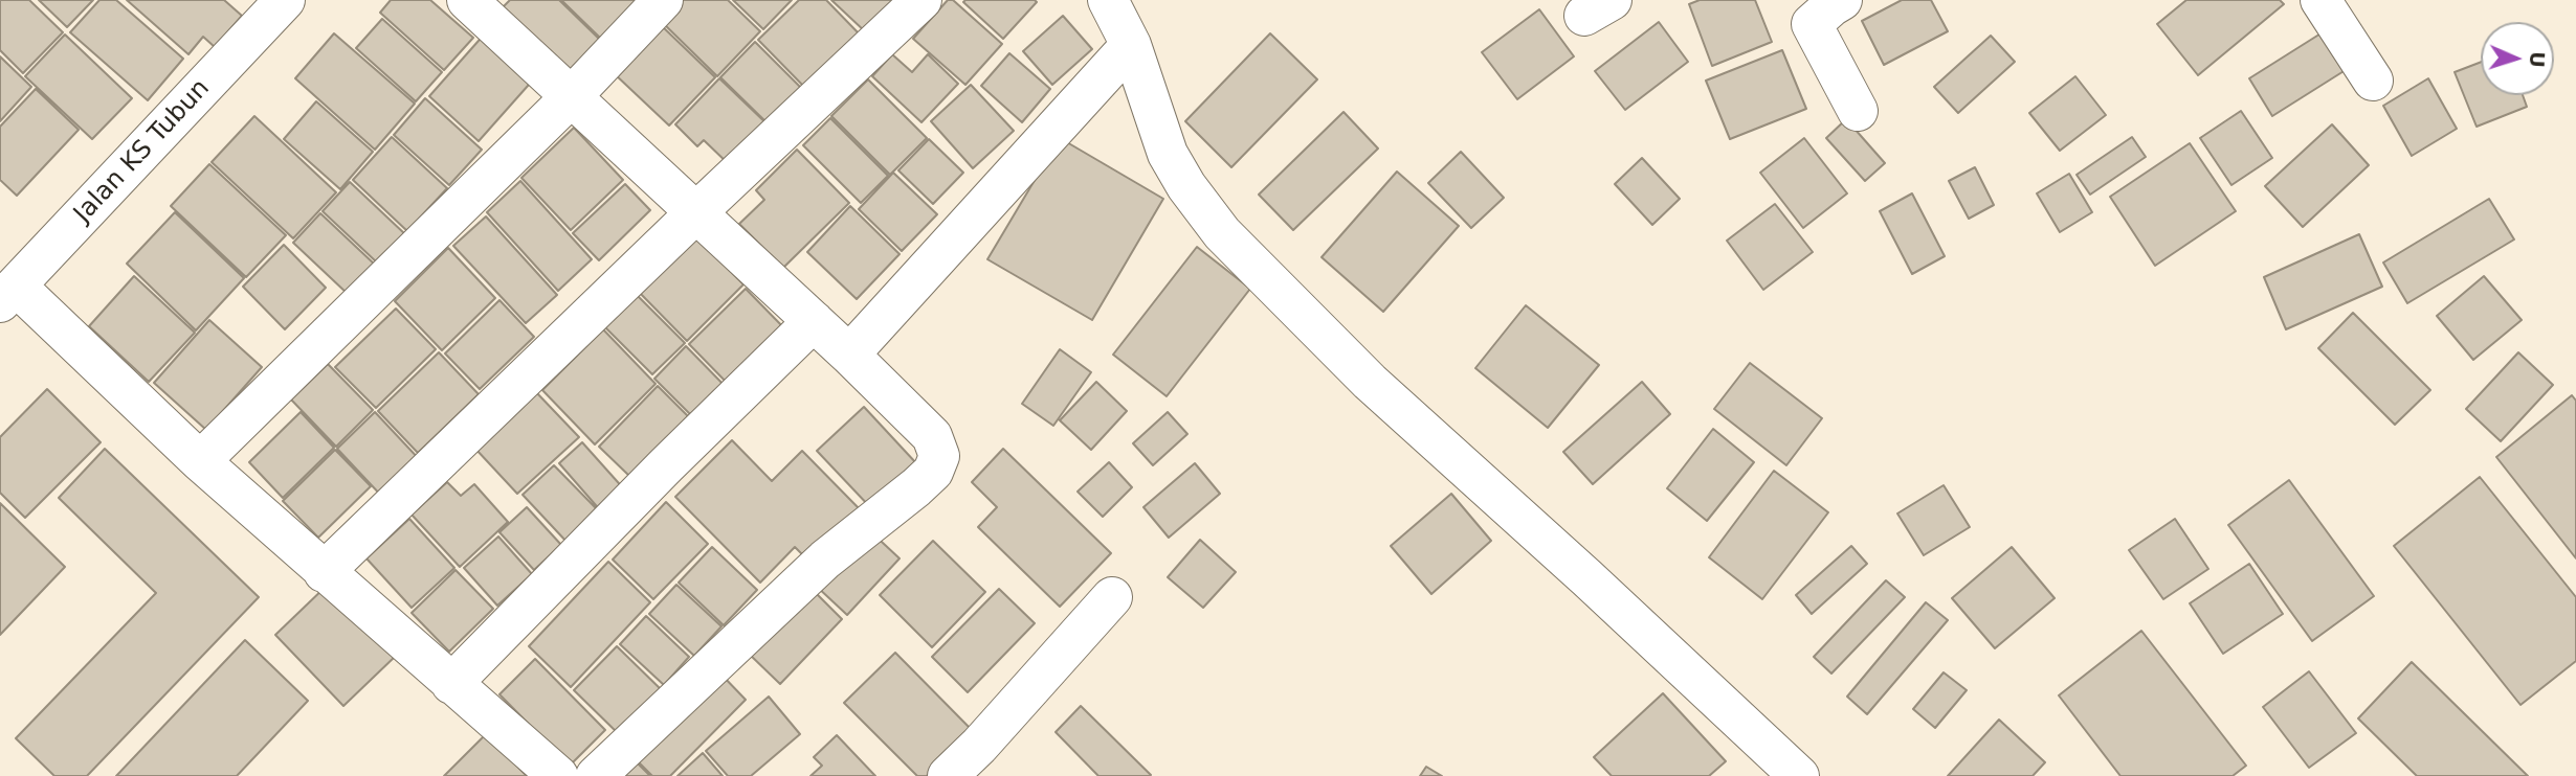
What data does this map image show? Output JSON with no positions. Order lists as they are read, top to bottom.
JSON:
{
  "streets": {
    "street": ["Jalan KS Tubun"]
  },
  "north": "right"
}
